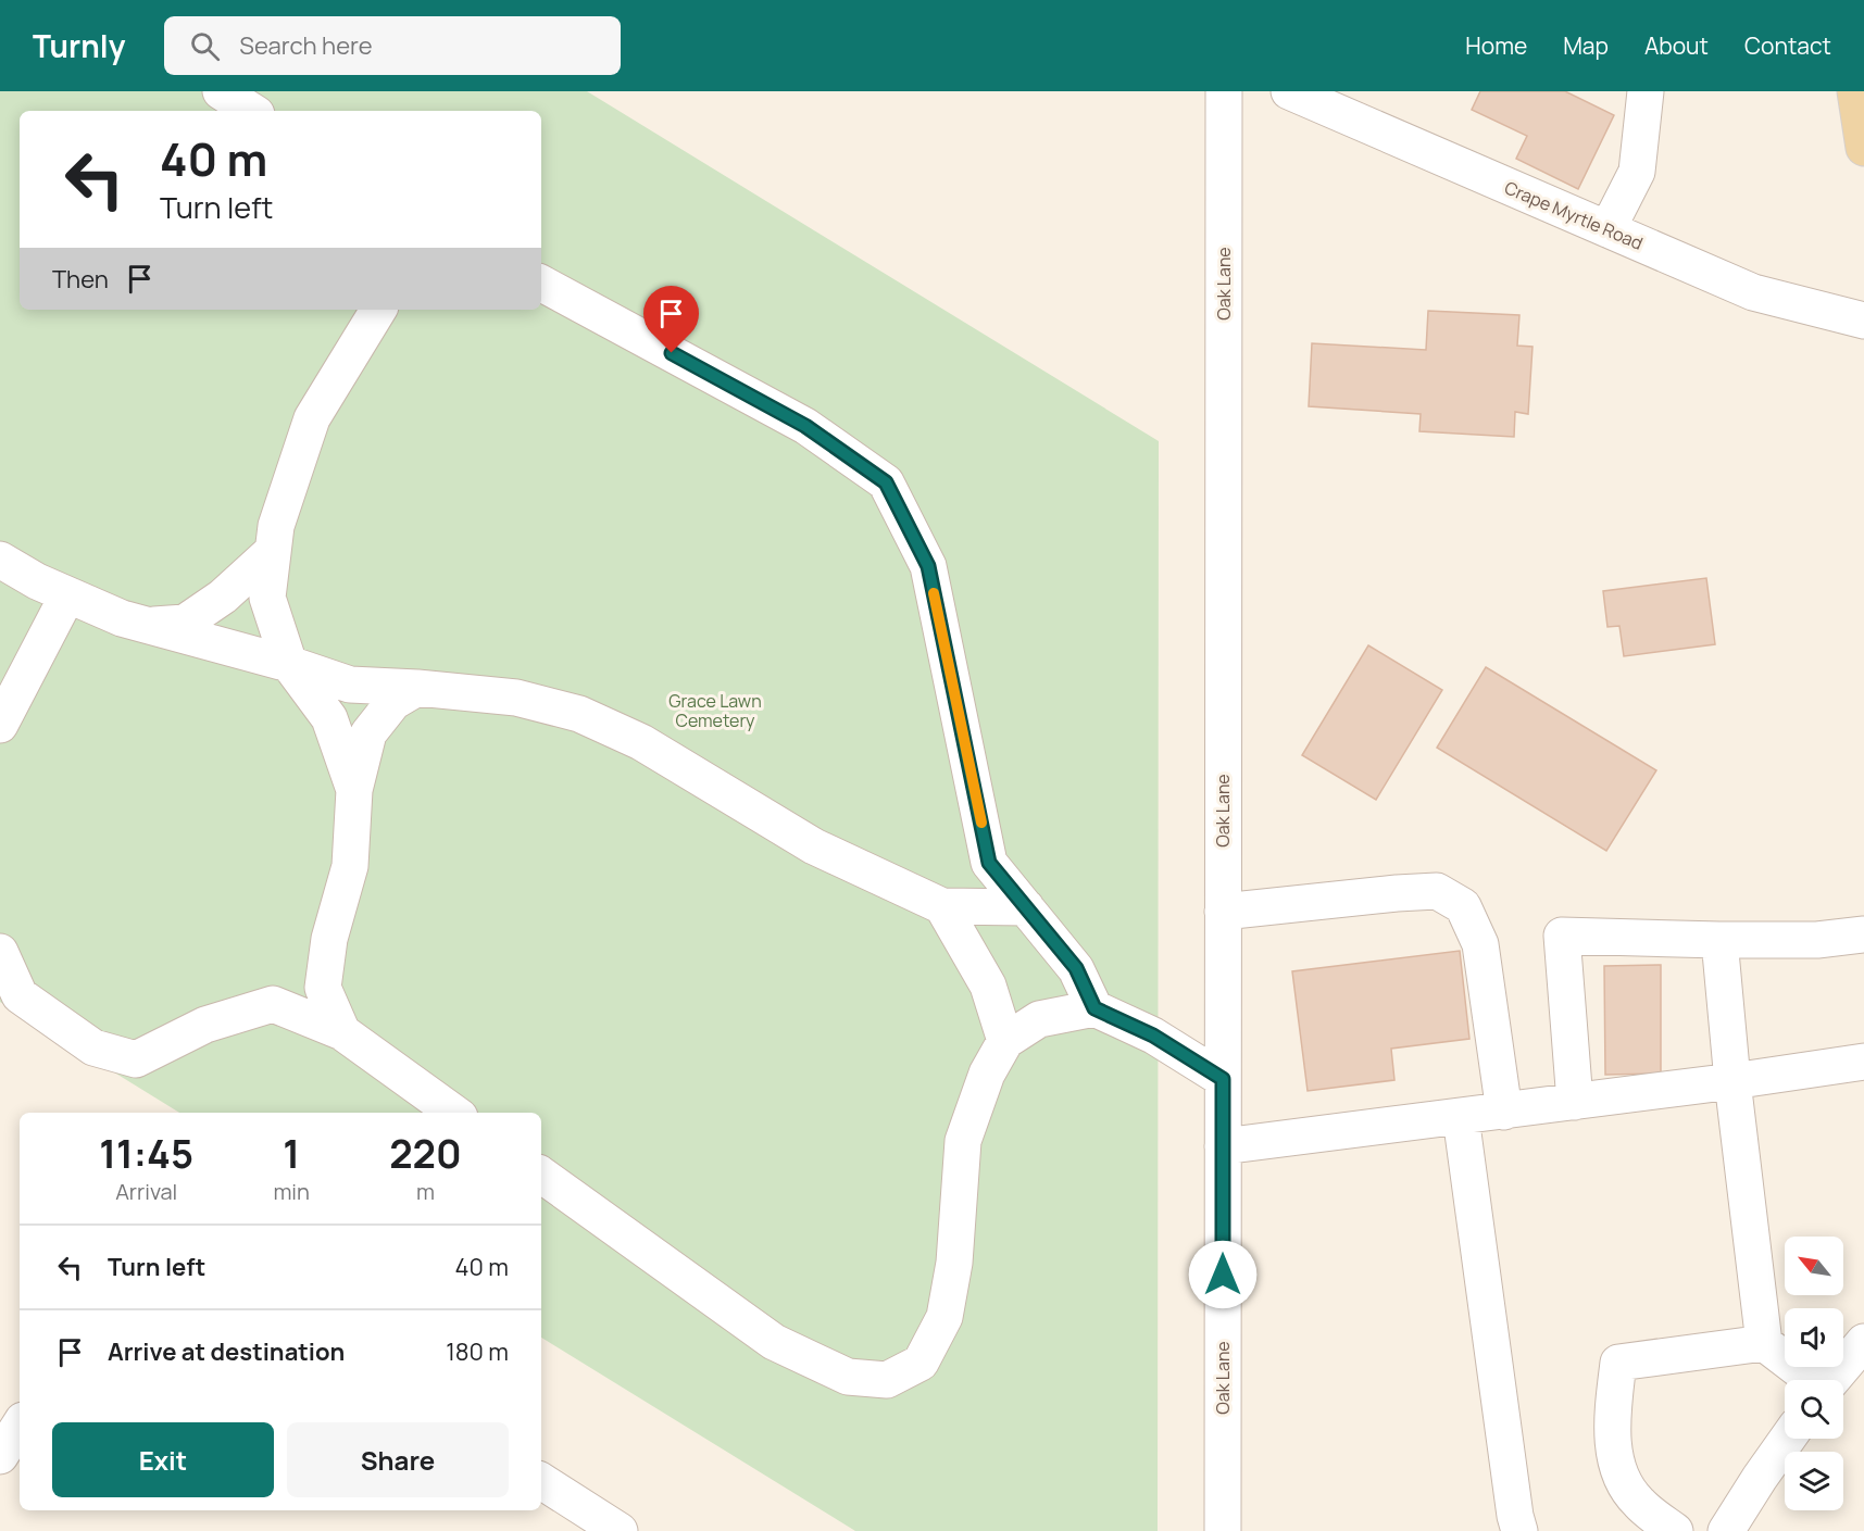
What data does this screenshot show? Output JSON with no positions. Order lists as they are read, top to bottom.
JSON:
{
  "streets": {
    "street": ["Crape Myrtle Road", "Oak Lane"]
  },
  "parks": ["Grace Lawn Cemetery"],
  "north": "top left",
  "page": {
    "header": "Turnly",
    "search": "Search here",
    "nav": [
      "Home",
      "Map",
      "About",
      "Contact"
    ],
    "turn": ["40 m", "Turn left"],
    "then": "Then",
    "eta": [
      "11:45",
      "Arrival",
      "1",
      "min",
      "220",
      "m"
    ],
    "list": [
      {
        "name": "Turn left",
        "value": "40 m"
      },
      {
        "name": "Arrive at destination",
        "value": "180 m"
      }
    ],
    "buttons": ["Exit", "Share"]
  }
}
